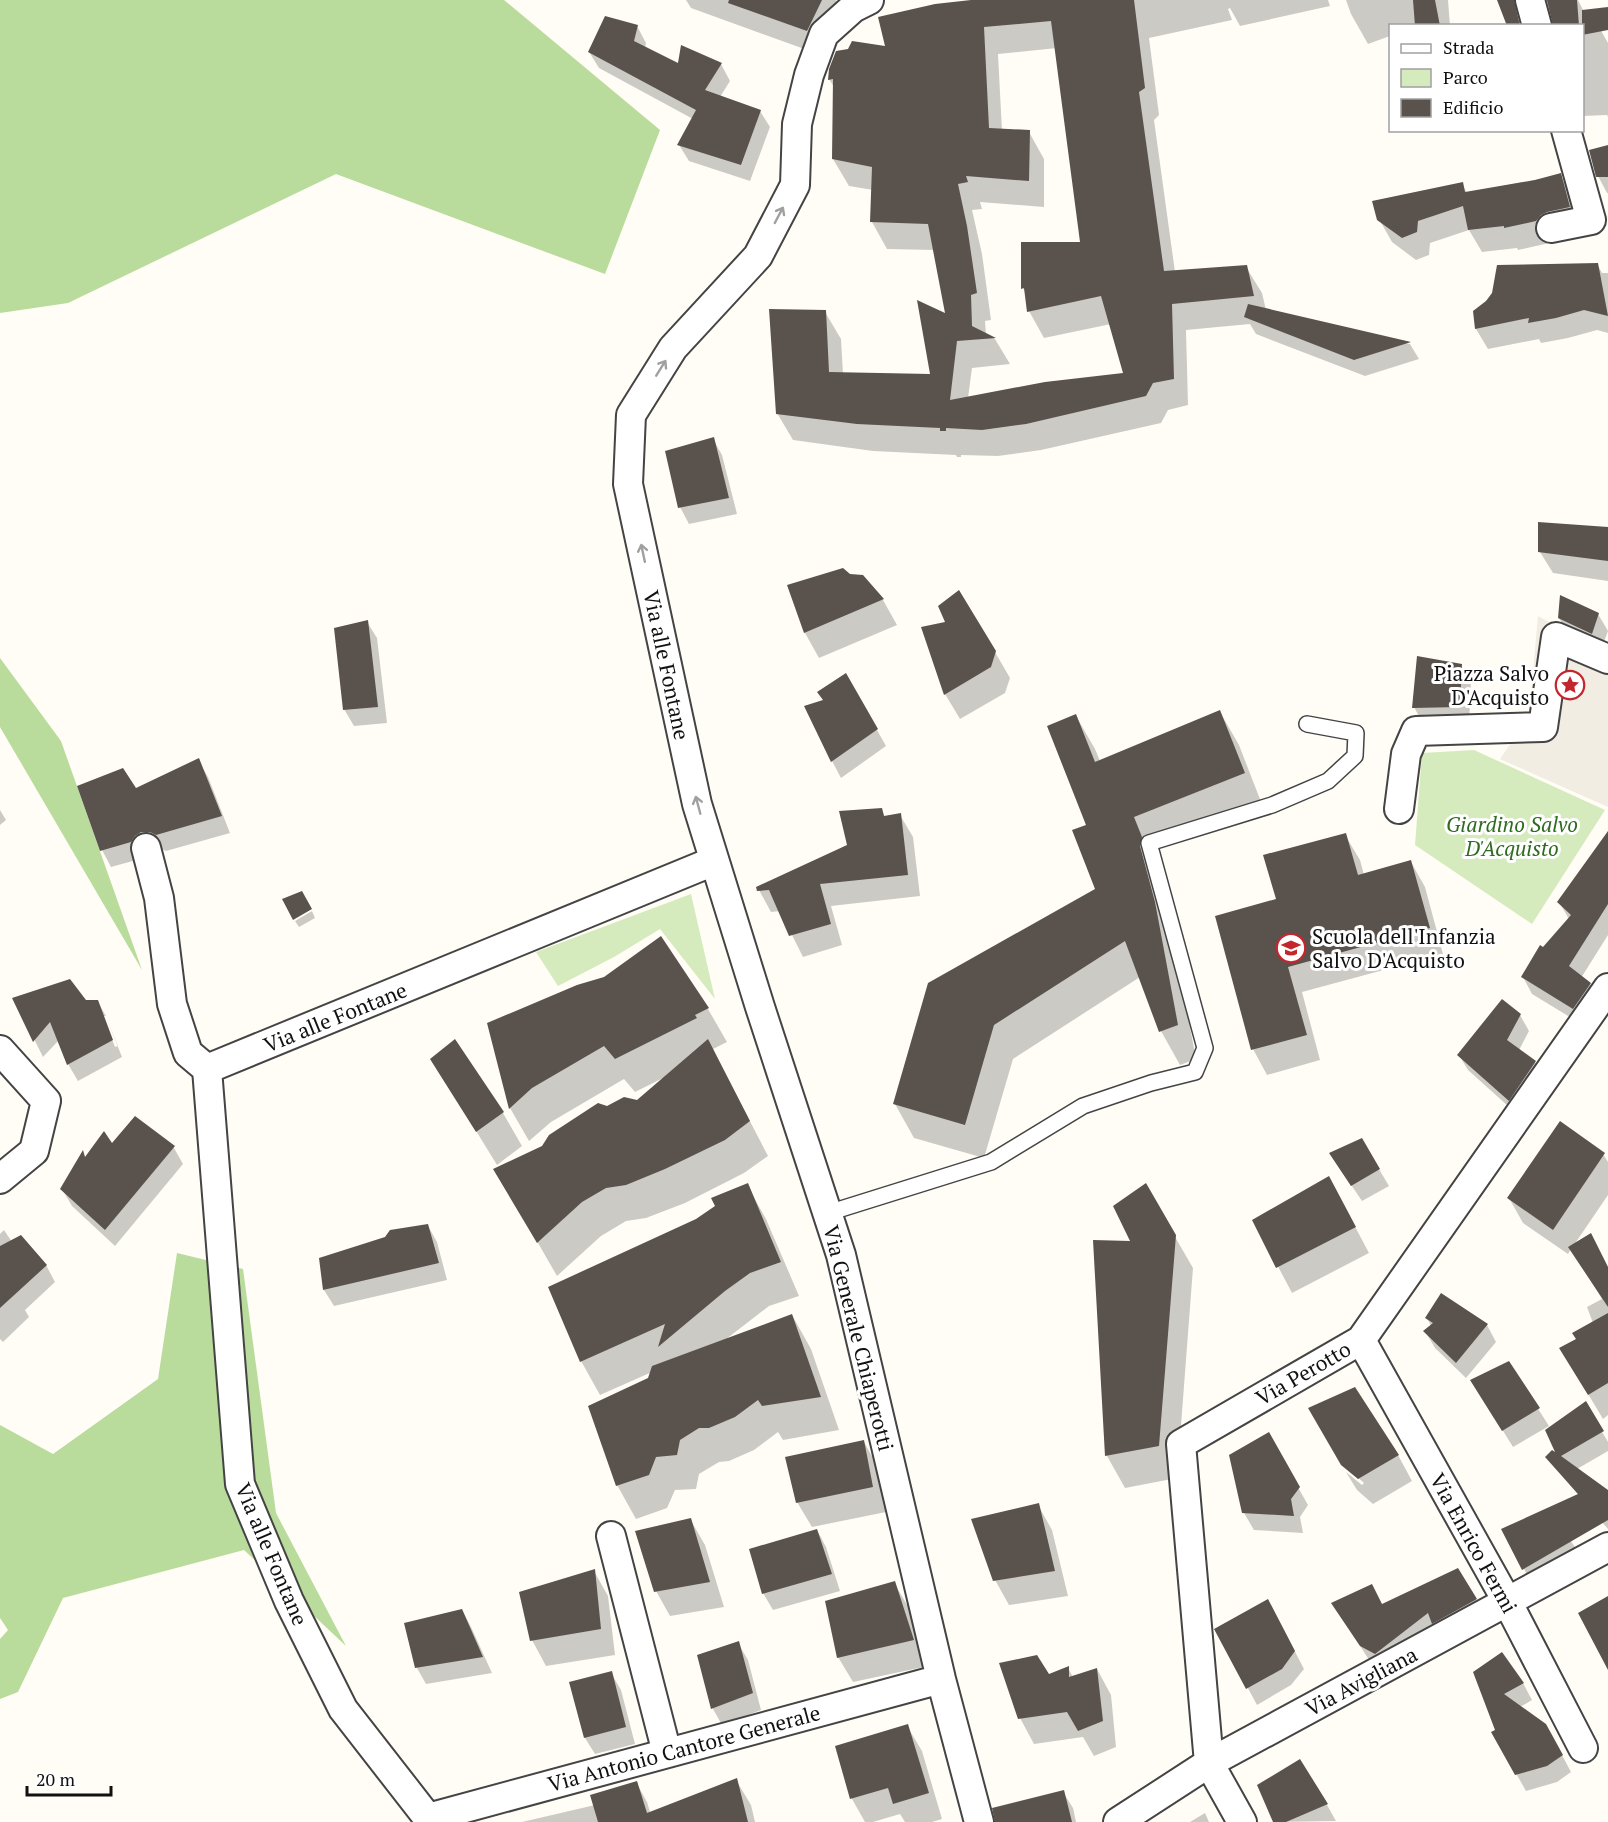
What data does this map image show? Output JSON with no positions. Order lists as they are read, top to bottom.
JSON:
{
  "streets": {
    "street": [
      "Via alle Fontane",
      "Via Generale Chiaperotti",
      "Via Perotto",
      "Via Enrico Fermi",
      "Via Avigliana",
      "Via Antonio Cantore Generale"
    ]
  },
  "crossings": [
    ["Via alle Fontane", "Via Generale Chiaperotti"],
    ["Via alle Fontane", "Via Antonio Cantore Generale"],
    ["Via Generale Chiaperotti", "Via Antonio Cantore Generale"],
    ["Via Perotto", "Via Enrico Fermi"],
    ["Via Perotto", "Via Avigliana"],
    ["Via Enrico Fermi", "Via Avigliana"]
  ],
  "one_way": ["Via alle Fontane"],
  "parks": ["Giardino Salvo D'Acquisto"],
  "places": {
    "place": ["Piazza Salvo D'Acquisto"],
    "school or university": ["Scuola dell'Infanzia Salvo D'Acquisto"]
  },
  "legend": ["Strada", "Parco", "Edificio"],
  "scale_bar": "20 m"
}
